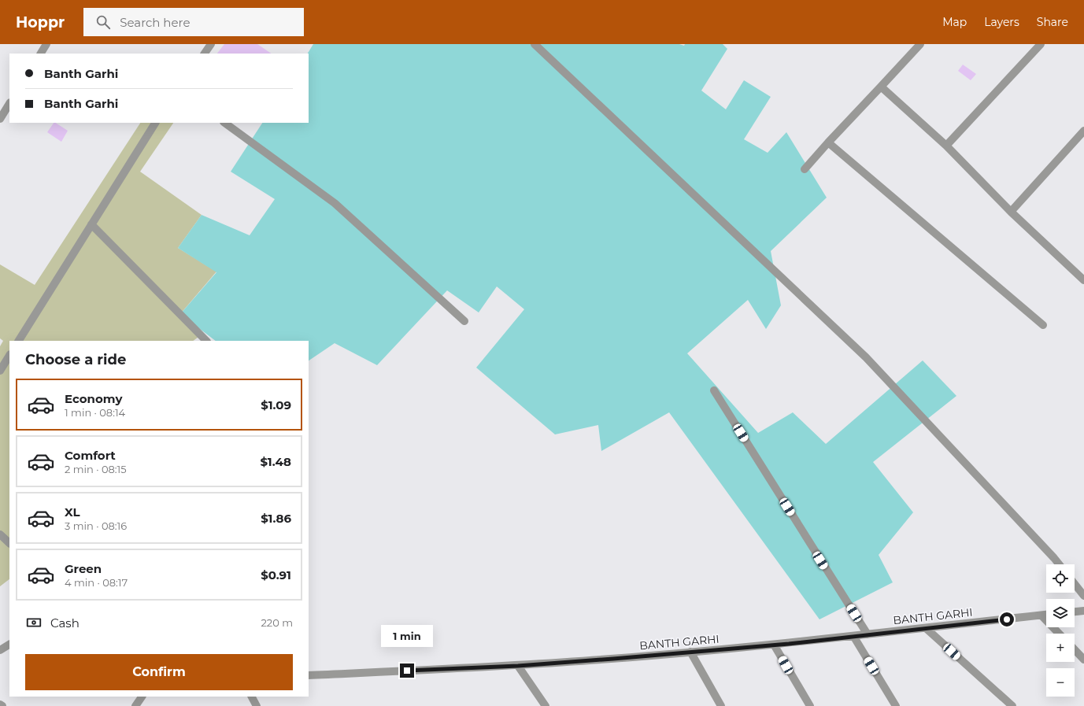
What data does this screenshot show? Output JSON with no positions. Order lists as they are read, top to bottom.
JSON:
{
  "streets": {
    "street": ["BANTH GARHI"]
  },
  "page": {
    "header": "Hoppr",
    "search": "Search here",
    "nav": ["Map", "Layers", "Share"],
    "banner": ["Banth Garhi", "Banth Garhi"],
    "heading": "Choose a ride",
    "list": [
      {
        "name": "Economy",
        "note": "1 min · 08:14",
        "value": "$1.09"
      },
      {
        "name": "Comfort",
        "note": "2 min · 08:15",
        "value": "$1.48"
      },
      {
        "name": "XL",
        "note": "3 min · 08:16",
        "value": "$1.86"
      },
      {
        "name": "Green",
        "note": "4 min · 08:17",
        "value": "$0.91"
      }
    ],
    "map_buttons": ["+", "−"],
    "pay": ["Cash", "220 m"],
    "bubble": "1 min",
    "buttons": "Confirm"
  }
}
